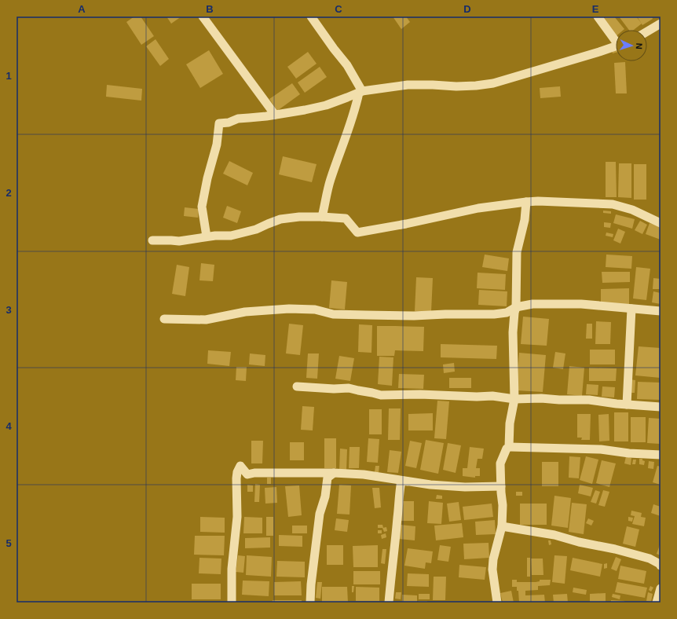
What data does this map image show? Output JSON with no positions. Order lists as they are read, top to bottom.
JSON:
{
  "north": "right",
  "grid": {
    "columns": [
      "A",
      "B",
      "C",
      "D",
      "E"
    ],
    "rows": [
      "1",
      "2",
      "3",
      "4",
      "5"
    ]
  }
}
